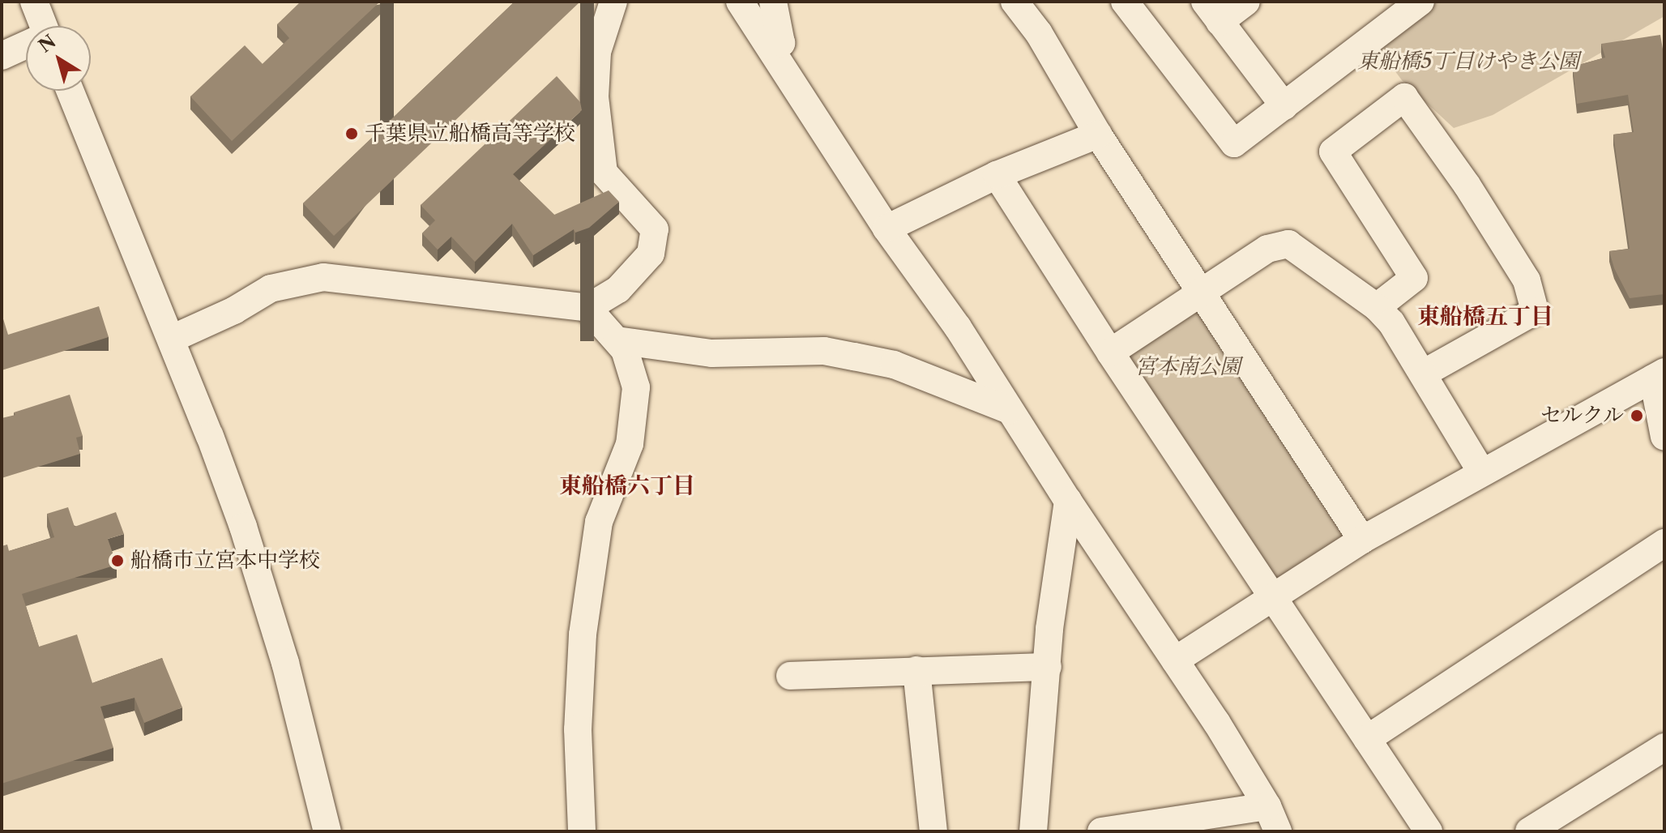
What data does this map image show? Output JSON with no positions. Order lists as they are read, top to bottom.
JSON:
{
  "districts": ["東船橋五丁目", "東船橋六丁目"],
  "parks": ["東船橋5丁目けやき公園", "宮本南公園"],
  "places": ["千葉県立船橋高等学校", "セルクル", "船橋市立宮本中学校"],
  "north": "top left"
}
